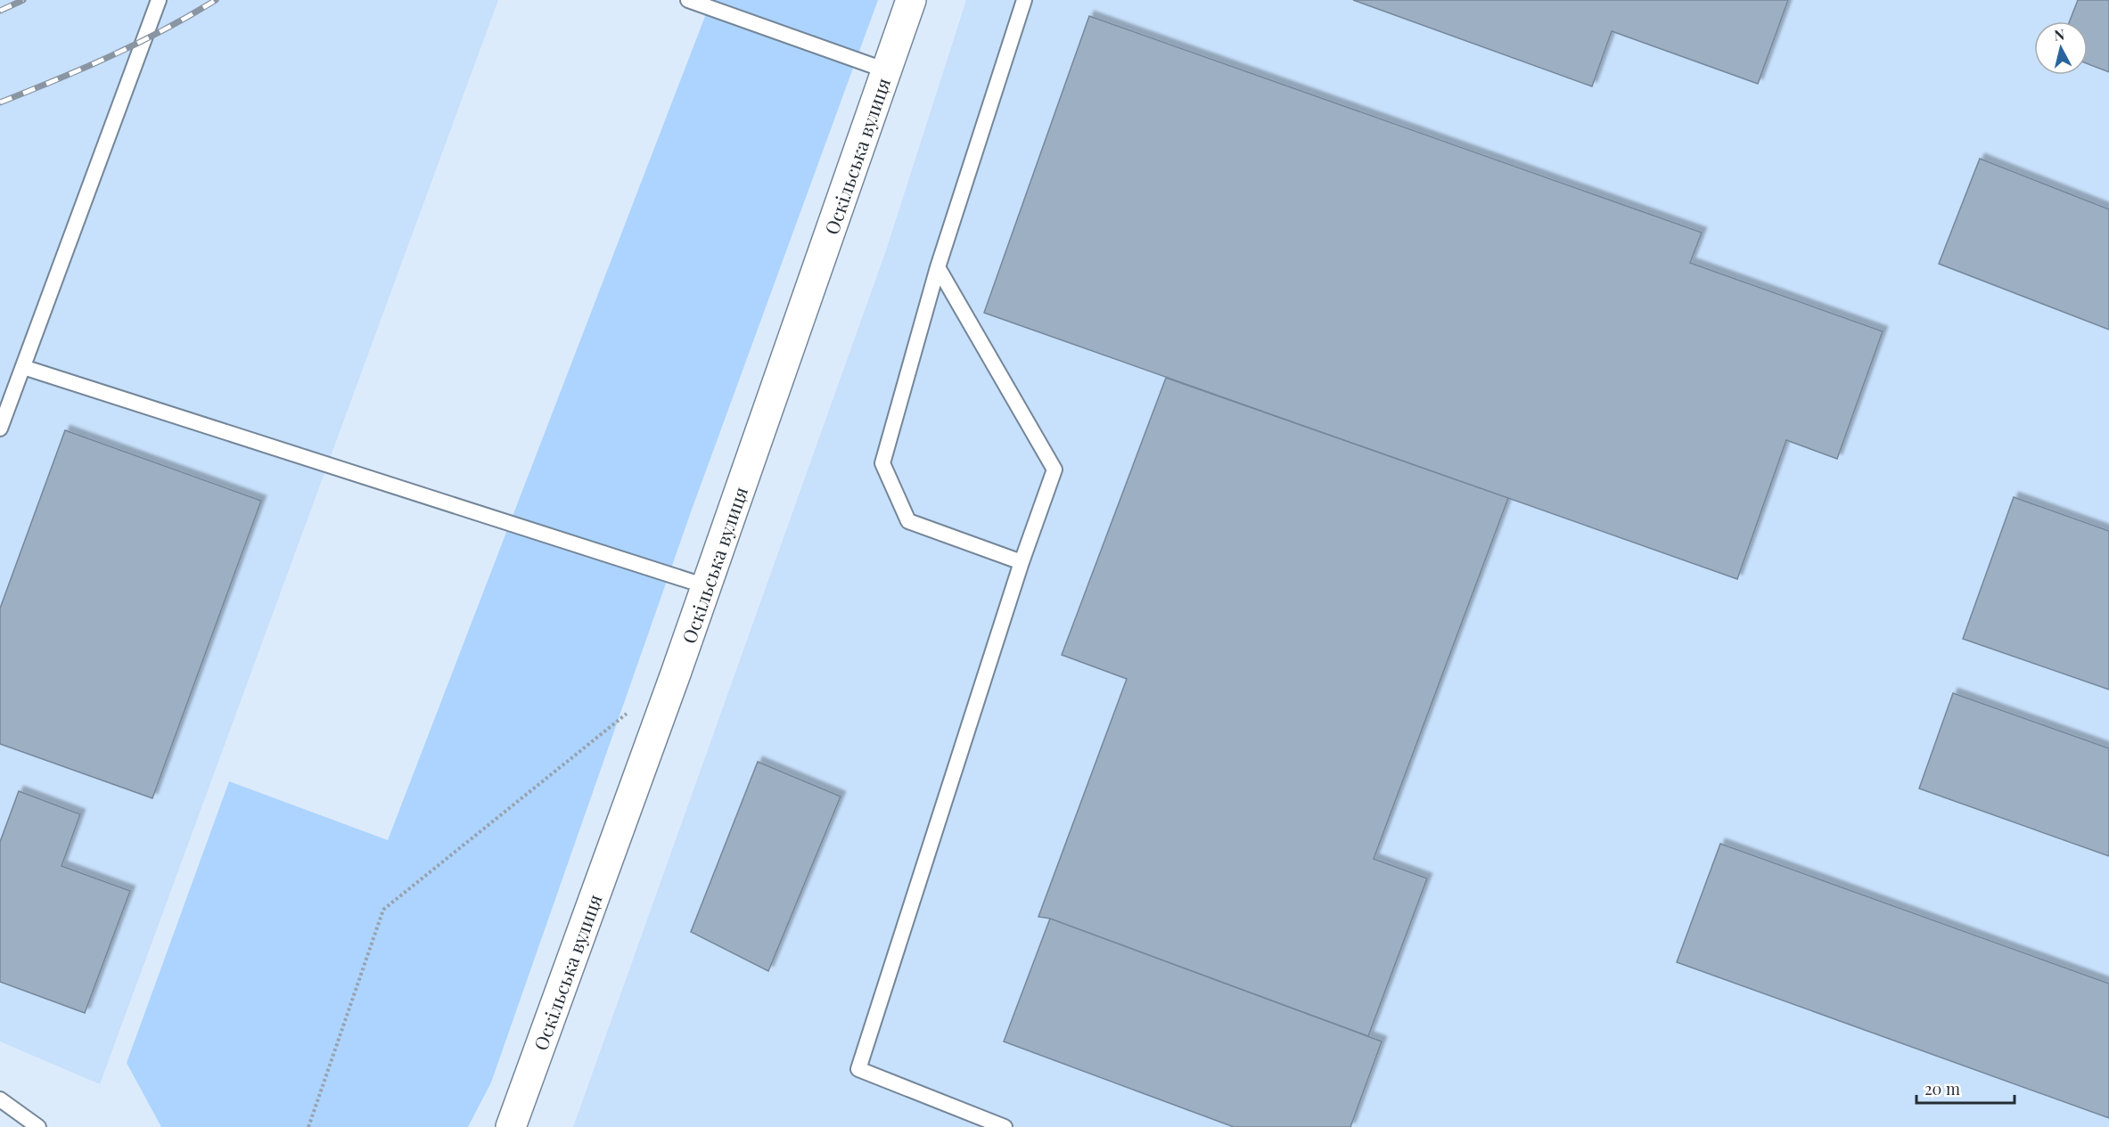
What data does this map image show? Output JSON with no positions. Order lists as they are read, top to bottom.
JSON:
{
  "streets": {
    "main road": ["Оскільська вулиця"]
  },
  "scale_bar": "20 m",
  "north": "top"
}
